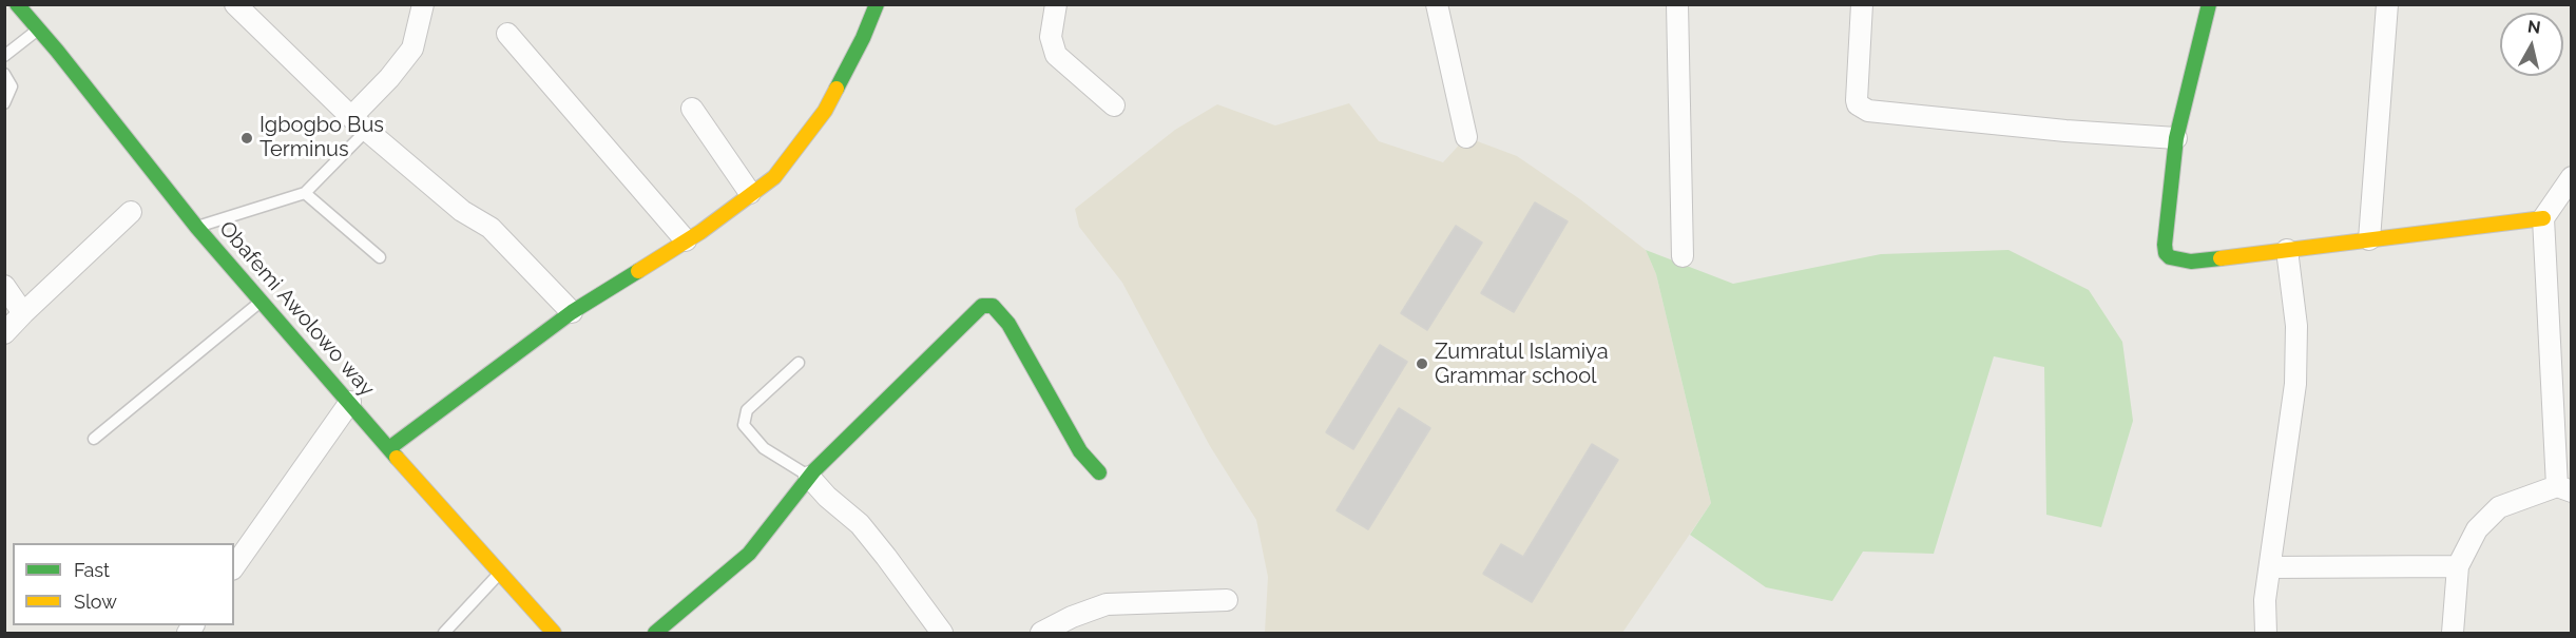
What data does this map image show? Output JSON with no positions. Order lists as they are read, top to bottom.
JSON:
{
  "streets": {
    "street": ["Obafemi Awolowo way"]
  },
  "places": ["Igbogbo Bus Terminus", "Zumratul Islamiya Grammar school"],
  "legend": ["Fast", "Slow"],
  "north": "top"
}
